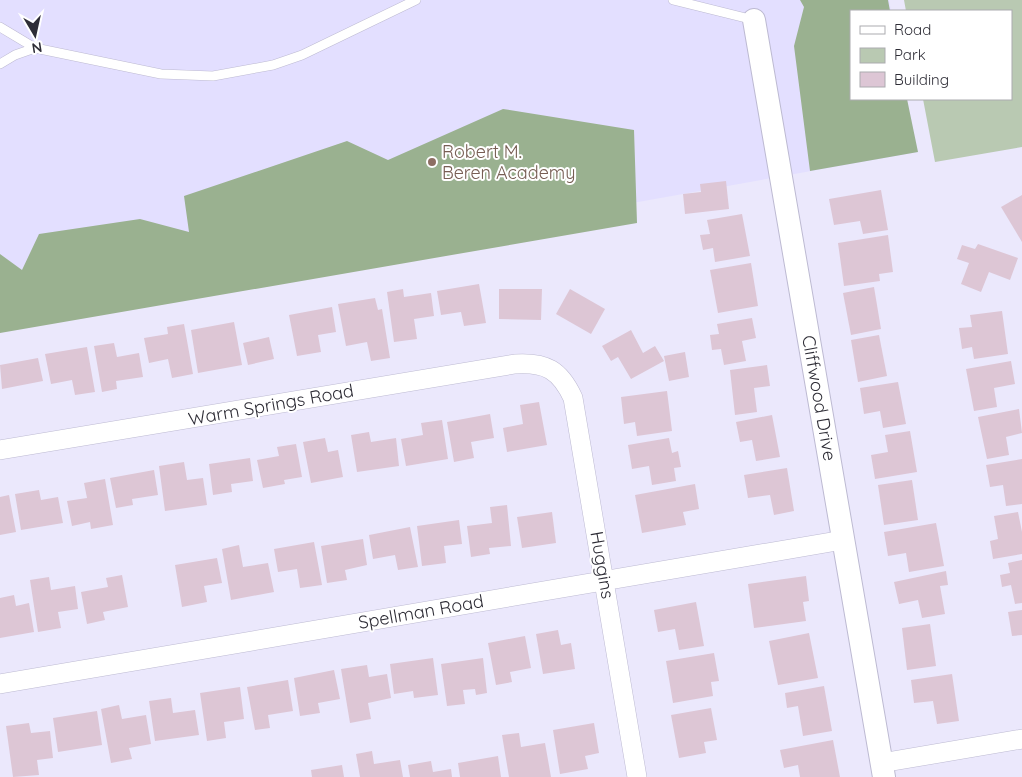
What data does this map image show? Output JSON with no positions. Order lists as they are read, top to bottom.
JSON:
{
  "streets": {
    "street": [
      "Cliffwood Drive",
      "Warm Springs Road",
      "Huggins",
      "Spellman Road"
    ]
  },
  "crossings": [
    ["Cliffwood Drive", "Spellman Road"],
    ["Warm Springs Road", "Huggins"],
    ["Huggins", "Spellman Road"]
  ],
  "places": ["Robert M. Beren Academy"],
  "legend": ["Road", "Park", "Building"],
  "north": "bottom"
}
